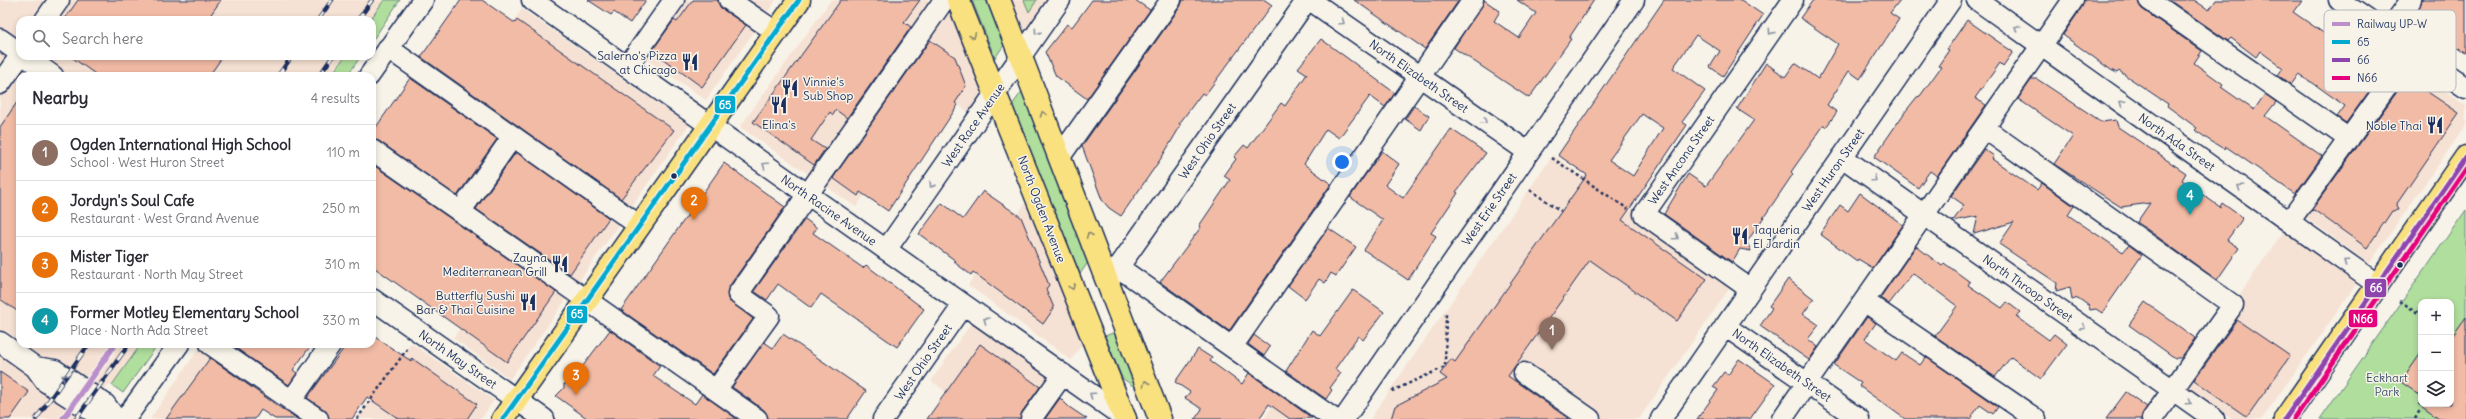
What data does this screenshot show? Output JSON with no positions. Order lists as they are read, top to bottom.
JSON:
{
  "streets": {
    "main road": ["North Ogden Avenue"],
    "street": [
      "North Elizabeth Street",
      "West Race Avenue",
      "West Ohio Street",
      "North Ada Street",
      "West Ancona Street",
      "West Huron Street",
      "West Erie Street",
      "North Racine Avenue",
      "North Throop Street",
      "North May Street"
    ]
  },
  "crossings": [
    ["North Elizabeth Street", "West Huron Street"],
    ["North Elizabeth Street", "West Erie Street"],
    ["West Race Avenue", "North Ogden Avenue"],
    ["West Race Avenue", "North Racine Avenue"],
    ["West Ohio Street", "North Racine Avenue"],
    ["West Ancona Street", "West Huron Street"],
    ["West Huron Street", "North Throop Street"],
    ["North Ogden Avenue", "North Racine Avenue"]
  ],
  "one_way": ["North Elizabeth Street", "North Racine Avenue"],
  "parks": ["Eckhart Park"],
  "places": {
    "restaurant": [
      "Salerno's Pizza at Chicago",
      "Vinnie’s Sub Shop",
      "Elina's",
      "Noble Thai",
      "Taqueria El Jardin",
      "Zayna Mediterranean Grill",
      "Butterfly Sushi Bar & Thai Cuisine"
    ]
  },
  "lines": [
    "transit line 65",
    "transit line 66",
    "transit line N66",
    "rail line UP-W"
  ],
  "legend": [
    "Railway UP-W",
    "65",
    "66",
    "N66"
  ],
  "page": {
    "search": "Search here",
    "heading": ["Nearby", "4 results"],
    "list": [
      {
        "mark": "1",
        "name": "Ogden International High School",
        "note": "School · West Huron Street",
        "value": "110 m"
      },
      {
        "mark": "2",
        "name": "Jordyn's Soul Cafe",
        "note": "Restaurant · West Grand Avenue",
        "value": "250 m"
      },
      {
        "mark": "3",
        "name": "Mister Tiger",
        "note": "Restaurant · North May Street",
        "value": "310 m"
      },
      {
        "mark": "4",
        "name": "Former Motley Elementary School",
        "note": "Place · North Ada Street",
        "value": "330 m"
      }
    ],
    "pins": [
      "4",
      "2",
      "1",
      "3"
    ],
    "map_buttons": ["+", "−"]
  }
}
